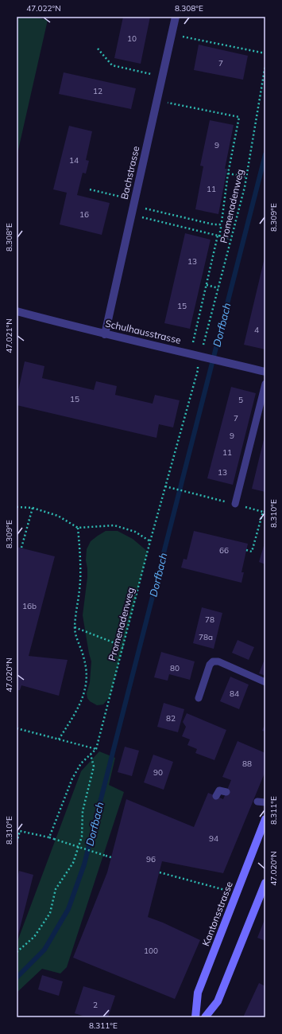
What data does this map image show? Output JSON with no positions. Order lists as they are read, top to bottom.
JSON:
{
  "streets": {
    "main road": ["Kantonsstrasse"],
    "street": ["Bachstrasse", "Schulhausstrasse"],
    "path": ["Promenadenweg"]
  },
  "crossings": [
    ["Bachstrasse", "Schulhausstrasse"]
  ],
  "water": ["Dorfbach"],
  "house_numbers": [
    "10",
    "7",
    "12",
    "9",
    "14",
    "11",
    "16",
    "13",
    "15",
    "4",
    "15",
    "5",
    "7",
    "9",
    "11",
    "13",
    "66",
    "16b",
    "78",
    "78a",
    "80",
    "84",
    "82",
    "88",
    "90",
    "94",
    "96",
    "100",
    "2"
  ],
  "coordinates": [
    "47.022°N",
    "8.308°E",
    "8.309°E",
    "47.021°N",
    "8.310°E",
    "47.020°N",
    "8.311°E"
  ]
}
